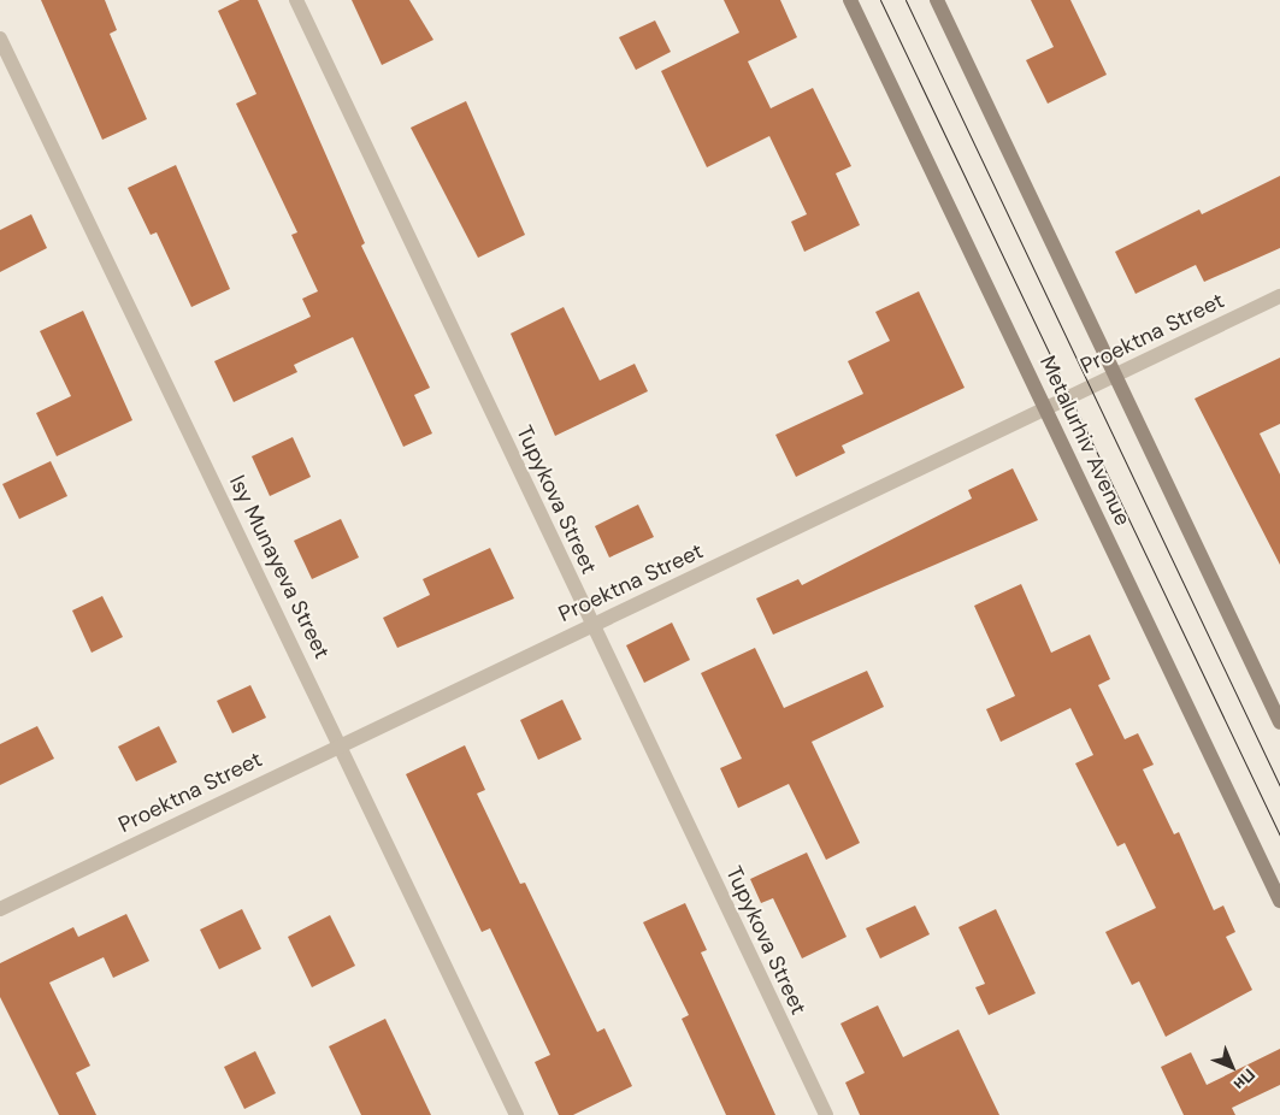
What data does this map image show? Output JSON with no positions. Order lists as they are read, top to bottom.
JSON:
{
  "streets": {
    "main road": ["Metalurhiv Avenue"],
    "street": ["Proektna Street", "Tupykova Street", "Isy Munayeva Street"]
  },
  "crossings": [
    ["Proektna Street", "Metalurhiv Avenue"],
    ["Proektna Street", "Tupykova Street"],
    ["Proektna Street", "Isy Munayeva Street"]
  ],
  "north": "bottom right"
}
